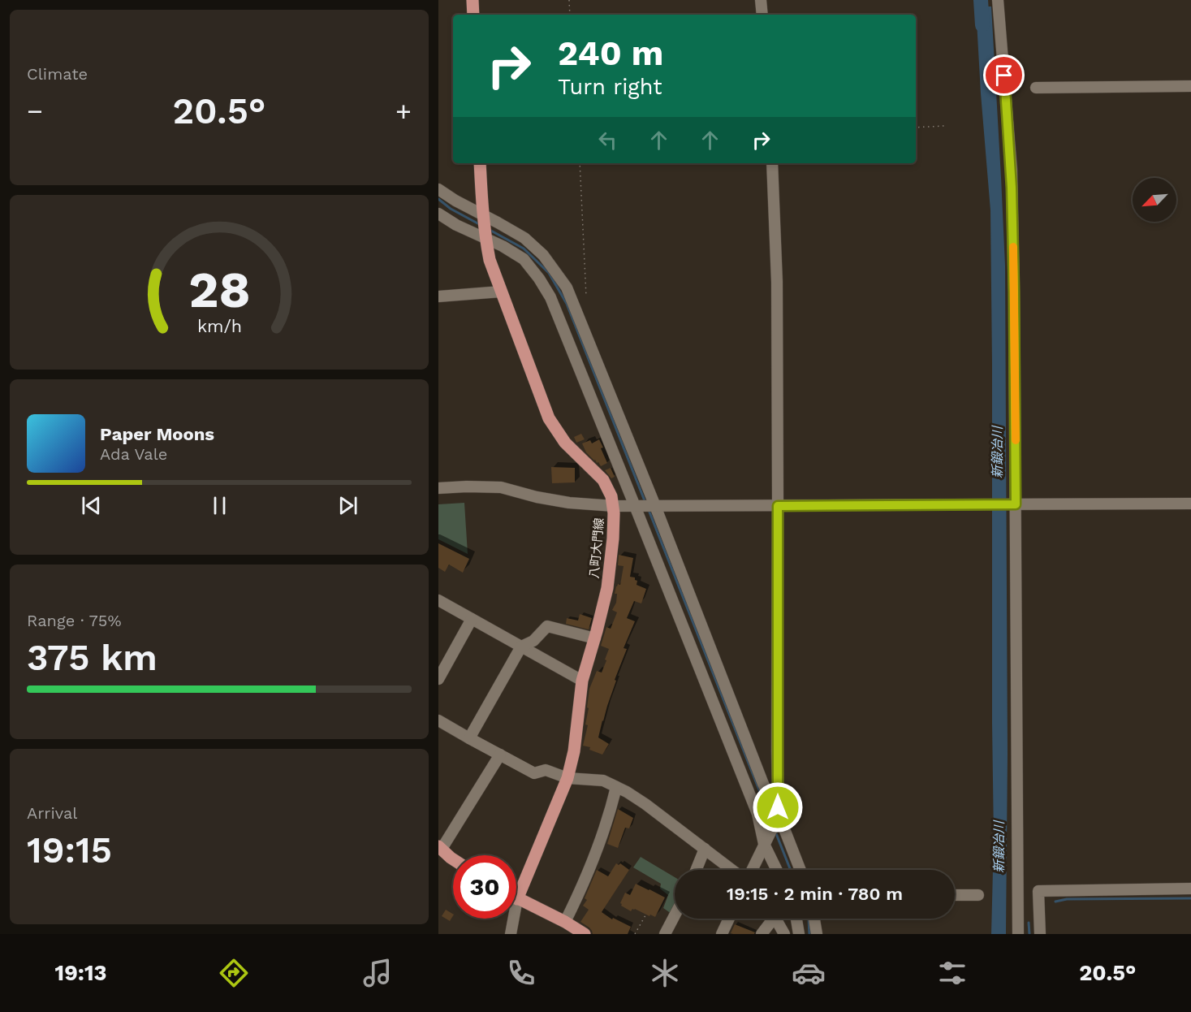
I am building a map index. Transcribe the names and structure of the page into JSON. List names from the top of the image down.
{
  "streets": {
    "main road": ["八町大門線"]
  },
  "water": ["新鍛冶川"],
  "north": "bottom left",
  "page": {
    "tile": [
      "Climate",
      ["Range · 75%", "375 km"],
      ["Arrival", "19:15"]
    ],
    "turn": ["240 m", "Turn right"],
    "heat": ["−", "20.5°", "+"],
    "song": ["Paper Moons", "Ada Vale"],
    "limit": "30",
    "trip": "19:15 · 2 min · 780 m",
    "tabs": ["19:13", "20.5°"],
    "gauge": ["28", "km/h"]
  }
}
